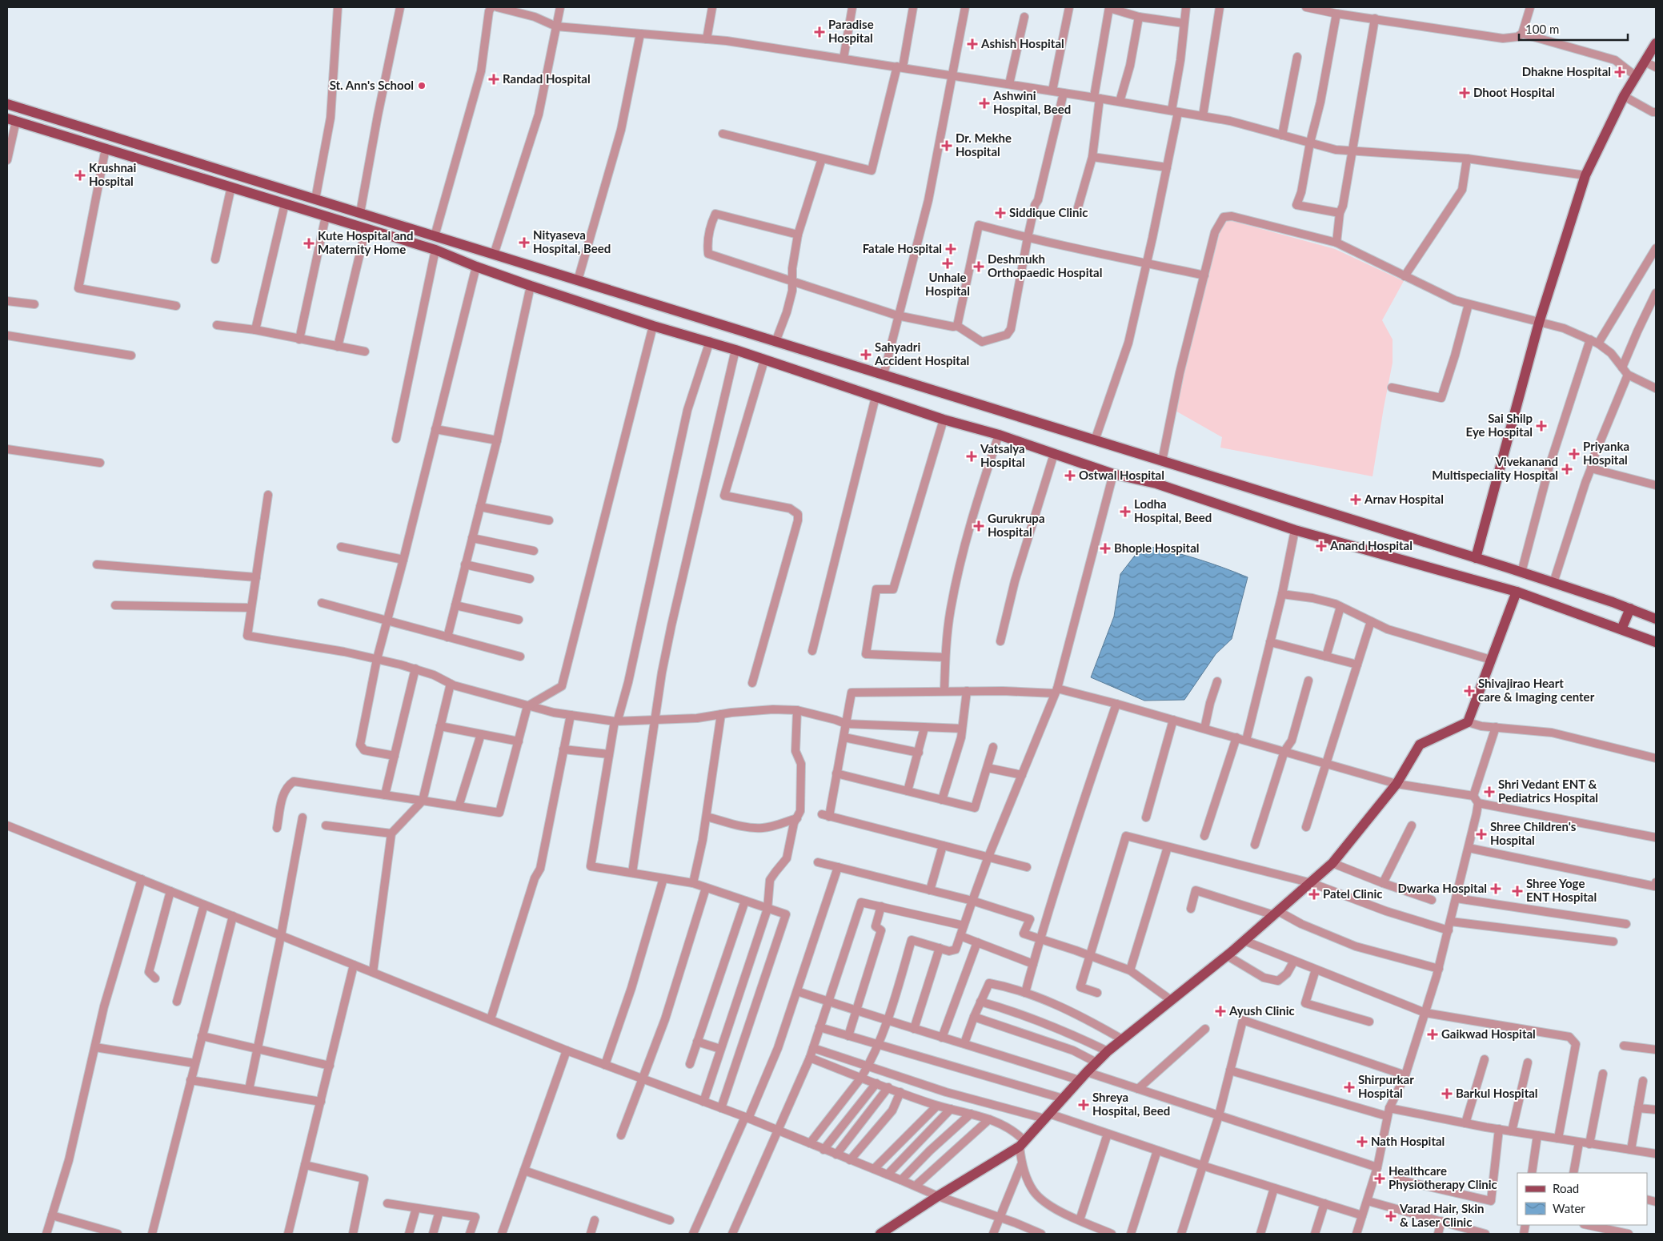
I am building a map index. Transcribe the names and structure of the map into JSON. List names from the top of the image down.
{
  "places": {
    "health": [
      "Paradise Hospital",
      "Ashish Hospital",
      "Dhakne Hospital",
      "Randad Hospital",
      "Dhoot Hospital",
      "Ashwini Hospital, Beed",
      "Dr. Mekhe Hospital",
      "Krushnai Hospital",
      "Siddique Clinic",
      "Nityaseva Hospital, Beed",
      "Kute Hospital and Maternity Home",
      "Fatale Hospital",
      "Unhale Hospital",
      "Deshmukh Orthopaedic Hospital",
      "Sahyadri Accident Hospital",
      "Sai Shilp Eye Hospital",
      "Priyanka Hospital",
      "Vatsalya Hospital",
      "Vivekanand Multispeciality Hospital",
      "Ostwal Hospital",
      "Arnav Hospital",
      "Lodha Hospital, Beed",
      "Gurukrupa Hospital",
      "Anand Hospital",
      "Bhople Hospital",
      "Shivajirao Heart care & Imaging center",
      "Shri Vedant ENT & Pediatrics Hospital",
      "Shree Children's Hospital",
      "Dwarka Hospital",
      "Shree Yoge ENT Hospital",
      "Patel Clinic",
      "Ayush Clinic",
      "Gaikwad Hospital",
      "Shirpurkar Hospital",
      "Barkul Hospital",
      "Shreya Hospital, Beed",
      "Nath Hospital",
      "Healthcare Physiotherapy Clinic",
      "Varad Hair, Skin & Laser Clinic"
    ],
    "other": ["St. Ann's School"]
  },
  "legend": ["Road", "Water"],
  "scale_bar": "100 m"
}
